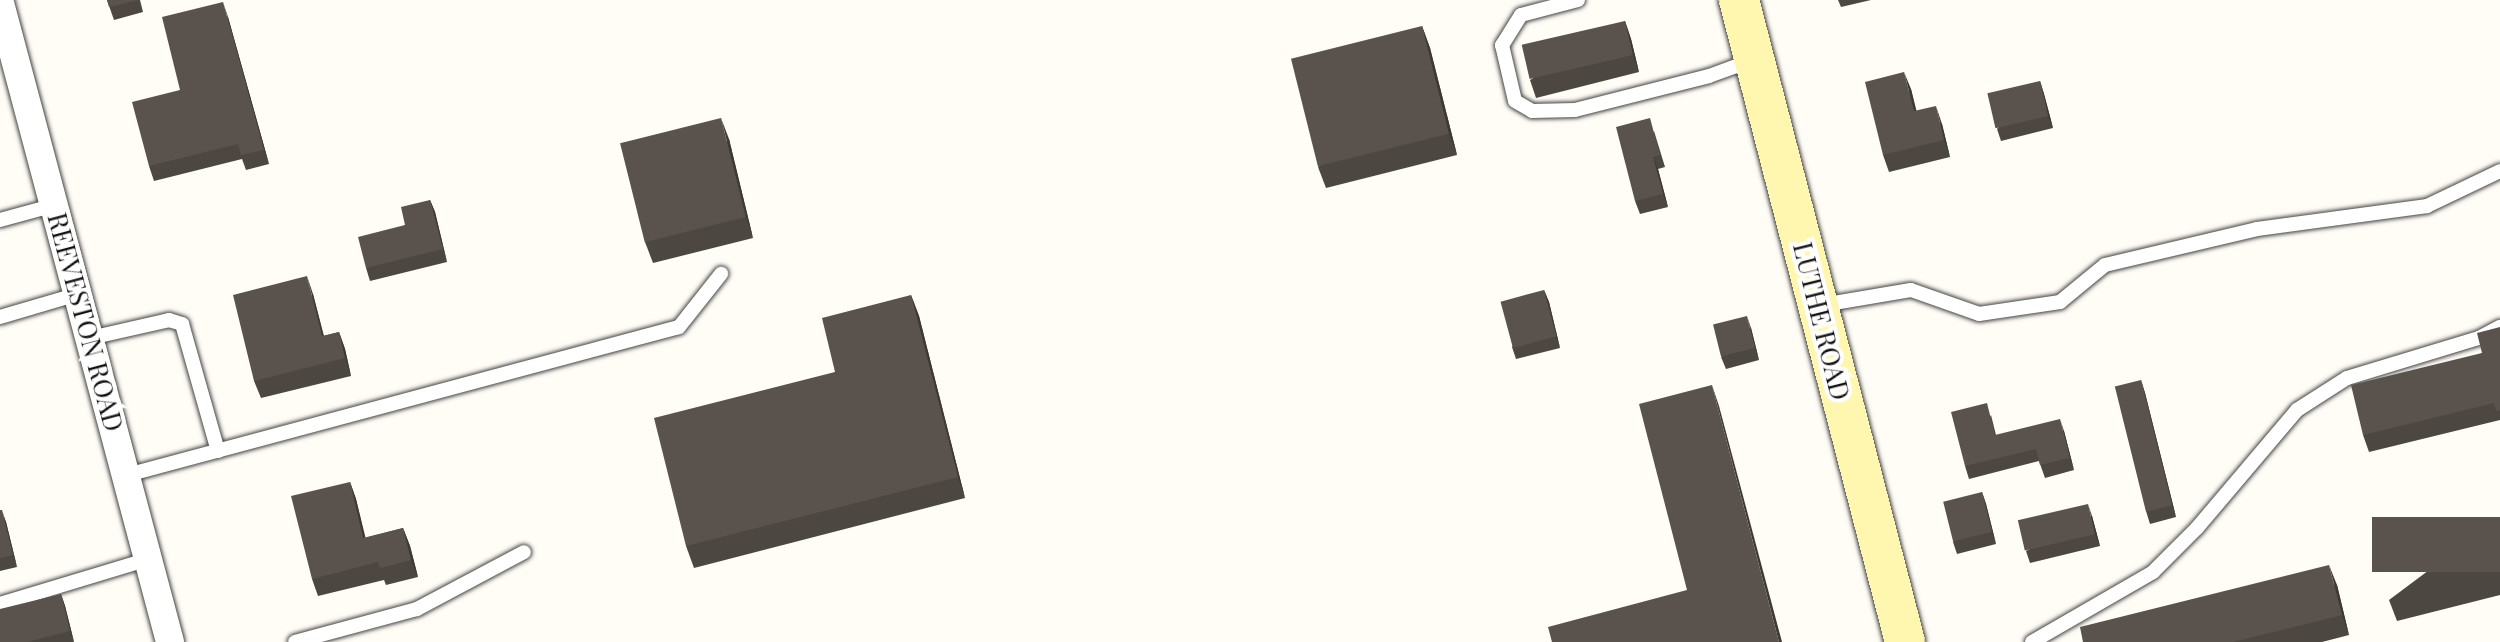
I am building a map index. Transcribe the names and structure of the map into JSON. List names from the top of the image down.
{
  "streets": {
    "street": ["LUTHE ROAD", "REEVESTON ROAD"]
  }
}
